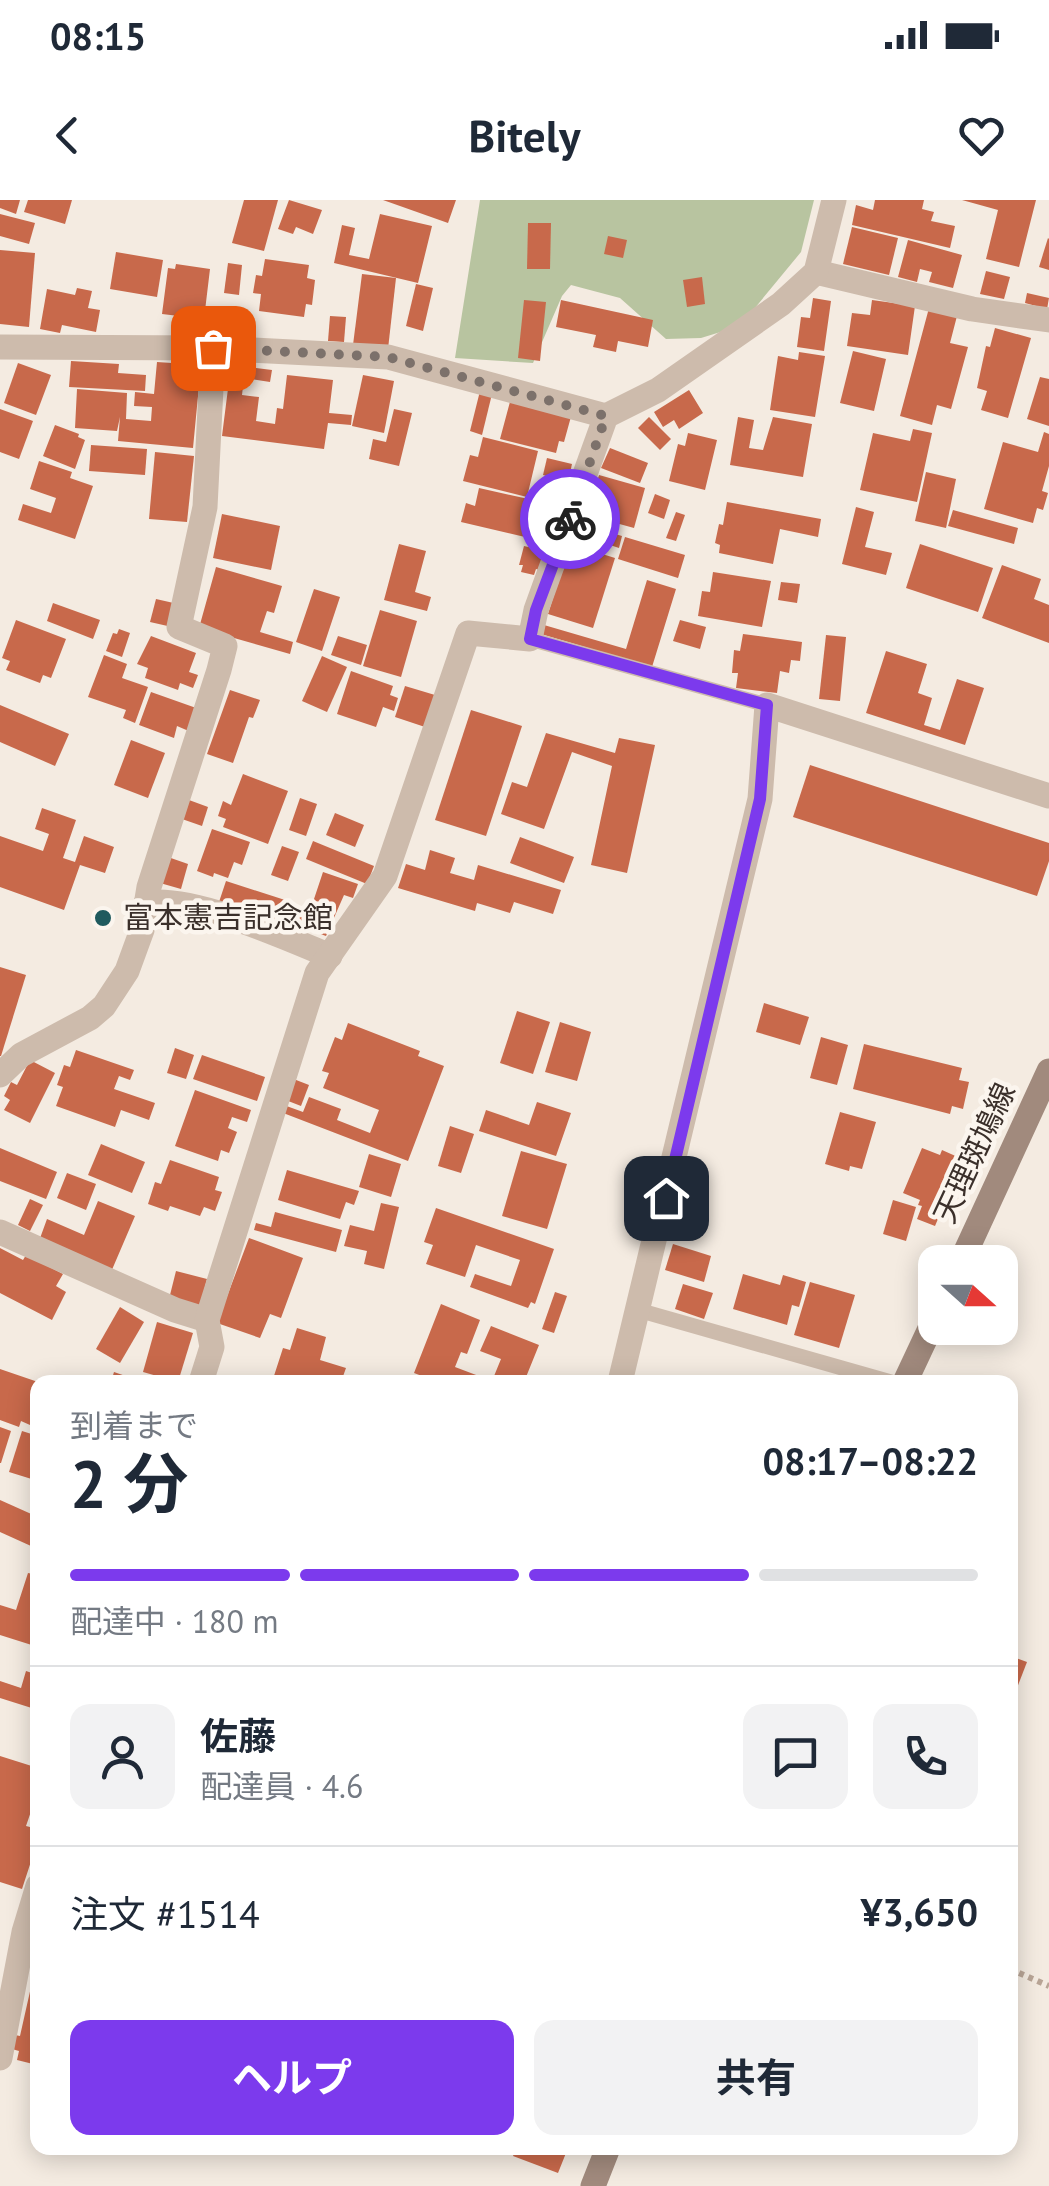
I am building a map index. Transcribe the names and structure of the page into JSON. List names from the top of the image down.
{
  "streets": {
    "main road": ["天理斑鳩線"]
  },
  "places": ["富本憲吉記念館"],
  "north": "right",
  "page": {
    "status": "08:15",
    "header": "Bitely",
    "heading": ["2 分", "到着まで", "08:17–08:22"],
    "panel": [
      "佐藤",
      "配達員 · 4.6",
      "注文 #1514",
      "¥3,650"
    ],
    "bar": "配達中 · 180 m",
    "buttons": ["ヘルプ", "共有"]
  }
}
